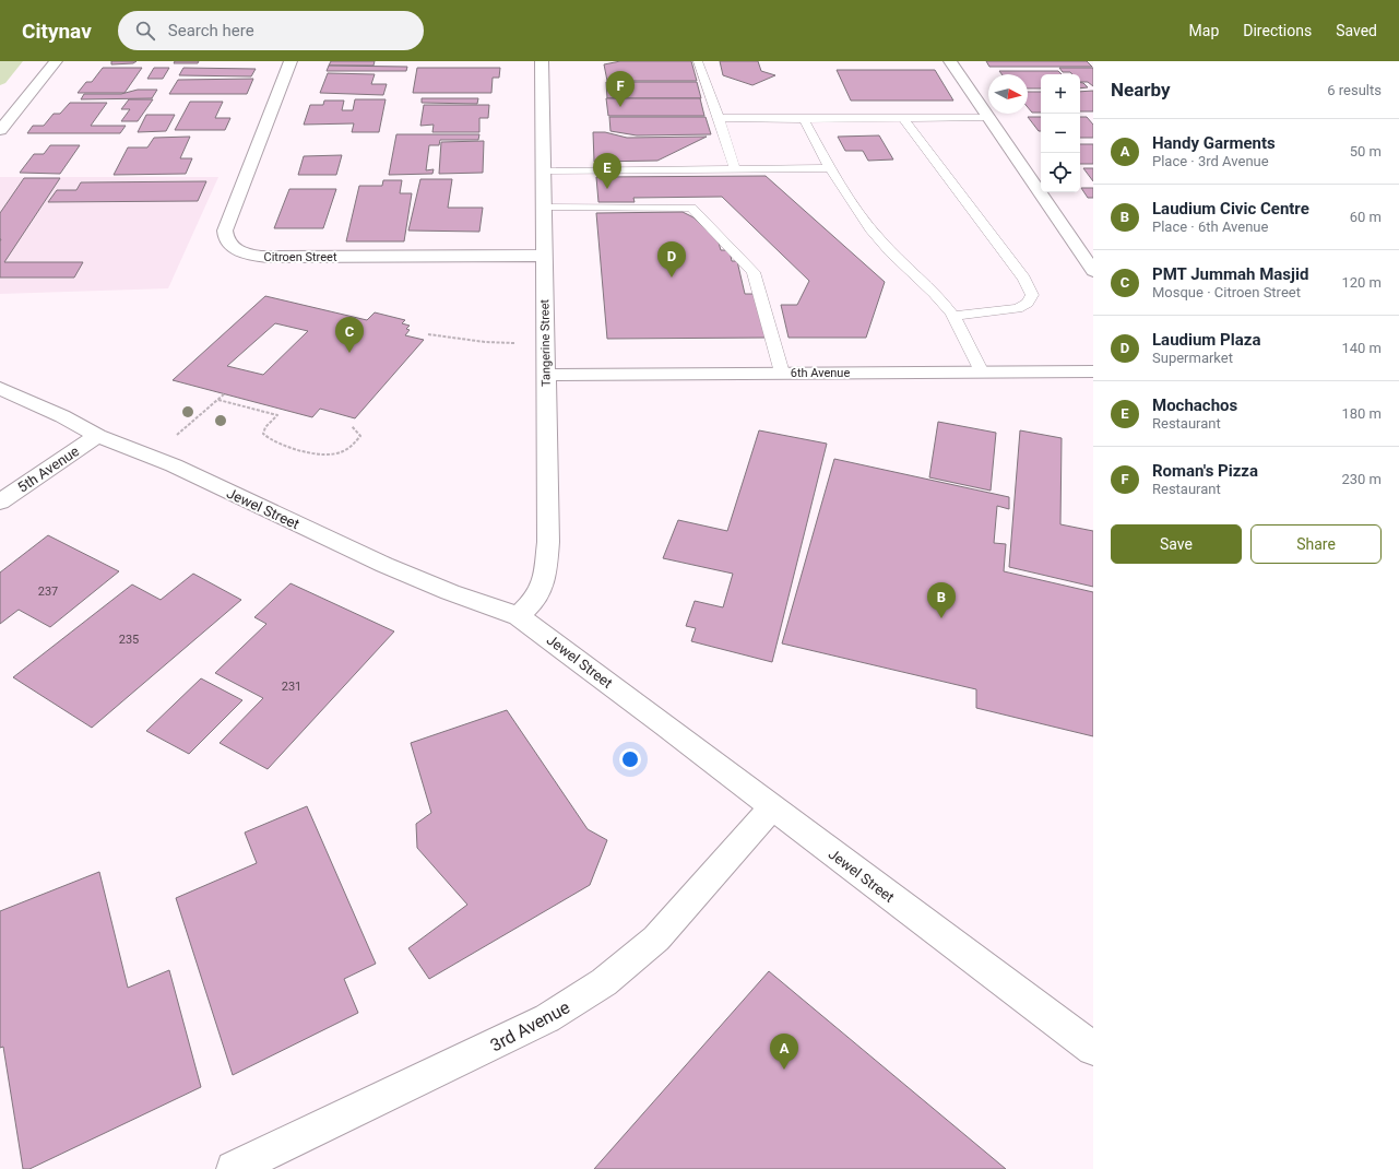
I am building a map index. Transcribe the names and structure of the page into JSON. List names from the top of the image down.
{
  "streets": {
    "street": [
      "Citroen Street",
      "Tangerine Street",
      "6th Avenue",
      "5th Avenue",
      "Jewel Street",
      "3rd Avenue"
    ]
  },
  "crossings": [
    ["Citroen Street", "Tangerine Street"],
    ["Tangerine Street", "6th Avenue"],
    ["Tangerine Street", "Jewel Street"],
    ["5th Avenue", "Jewel Street"],
    ["Jewel Street", "3rd Avenue"]
  ],
  "house_numbers": ["237", "235", "231"],
  "north": "right",
  "page": {
    "header": "Citynav",
    "search": "Search here",
    "nav": ["Map", "Directions", "Saved"],
    "heading": ["Nearby", "6 results"],
    "pins": [
      "F",
      "E",
      "D",
      "C",
      "B",
      "A"
    ],
    "map_buttons": ["+", "−"],
    "list": [
      {
        "mark": "A",
        "name": "Handy Garments",
        "note": "Place · 3rd Avenue",
        "value": "50 m"
      },
      {
        "mark": "B",
        "name": "Laudium Civic Centre",
        "note": "Place · 6th Avenue",
        "value": "60 m"
      },
      {
        "mark": "C",
        "name": "PMT Jummah Masjid",
        "note": "Mosque · Citroen Street",
        "value": "120 m"
      },
      {
        "mark": "D",
        "name": "Laudium Plaza",
        "note": "Supermarket",
        "value": "140 m"
      },
      {
        "mark": "E",
        "name": "Mochachos",
        "note": "Restaurant",
        "value": "180 m"
      },
      {
        "mark": "F",
        "name": "Roman's Pizza",
        "note": "Restaurant",
        "value": "230 m"
      }
    ],
    "buttons": ["Save", "Share"]
  }
}
